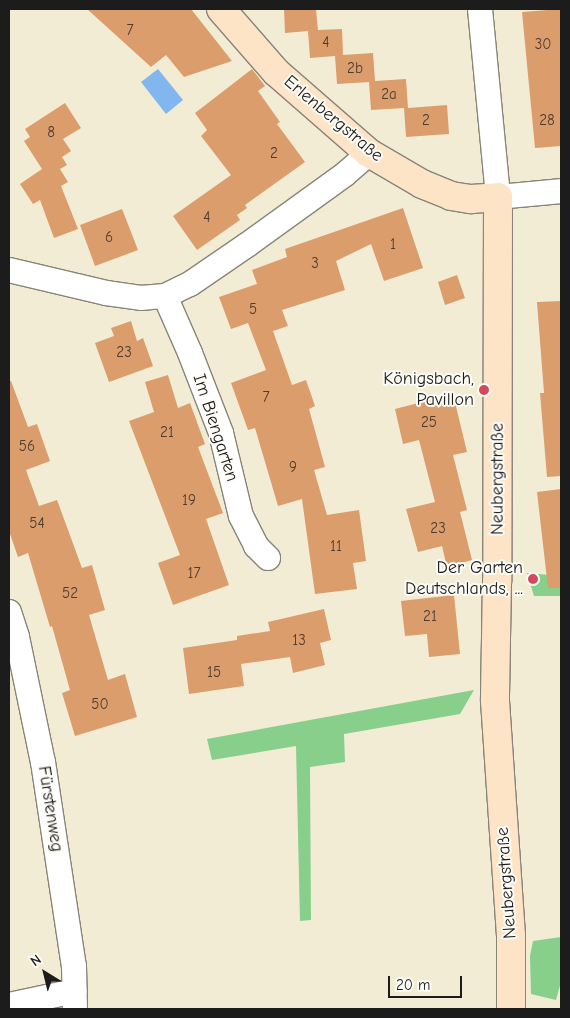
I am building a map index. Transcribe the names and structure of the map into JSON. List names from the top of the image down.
{
  "streets": {
    "street": [
      "Erlenbergstraße",
      "Im Biengarten",
      "Neubergstraße",
      "Fürstenweg"
    ]
  },
  "crossings": [
    ["Erlenbergstraße", "Neubergstraße"]
  ],
  "places": ["Königsbach, Pavillon", "Der Garten Deutschlands, ..."],
  "house_numbers": [
    "7",
    "4",
    "30",
    "2b",
    "2a",
    "2",
    "28",
    "8",
    "2",
    "4",
    "6",
    "1",
    "3",
    "5",
    "23",
    "7",
    "25",
    "21",
    "56",
    "9",
    "19",
    "54",
    "23",
    "11",
    "17",
    "52",
    "21",
    "13",
    "15",
    "50"
  ],
  "scale_bar": "20 m",
  "north": "top left"
}
